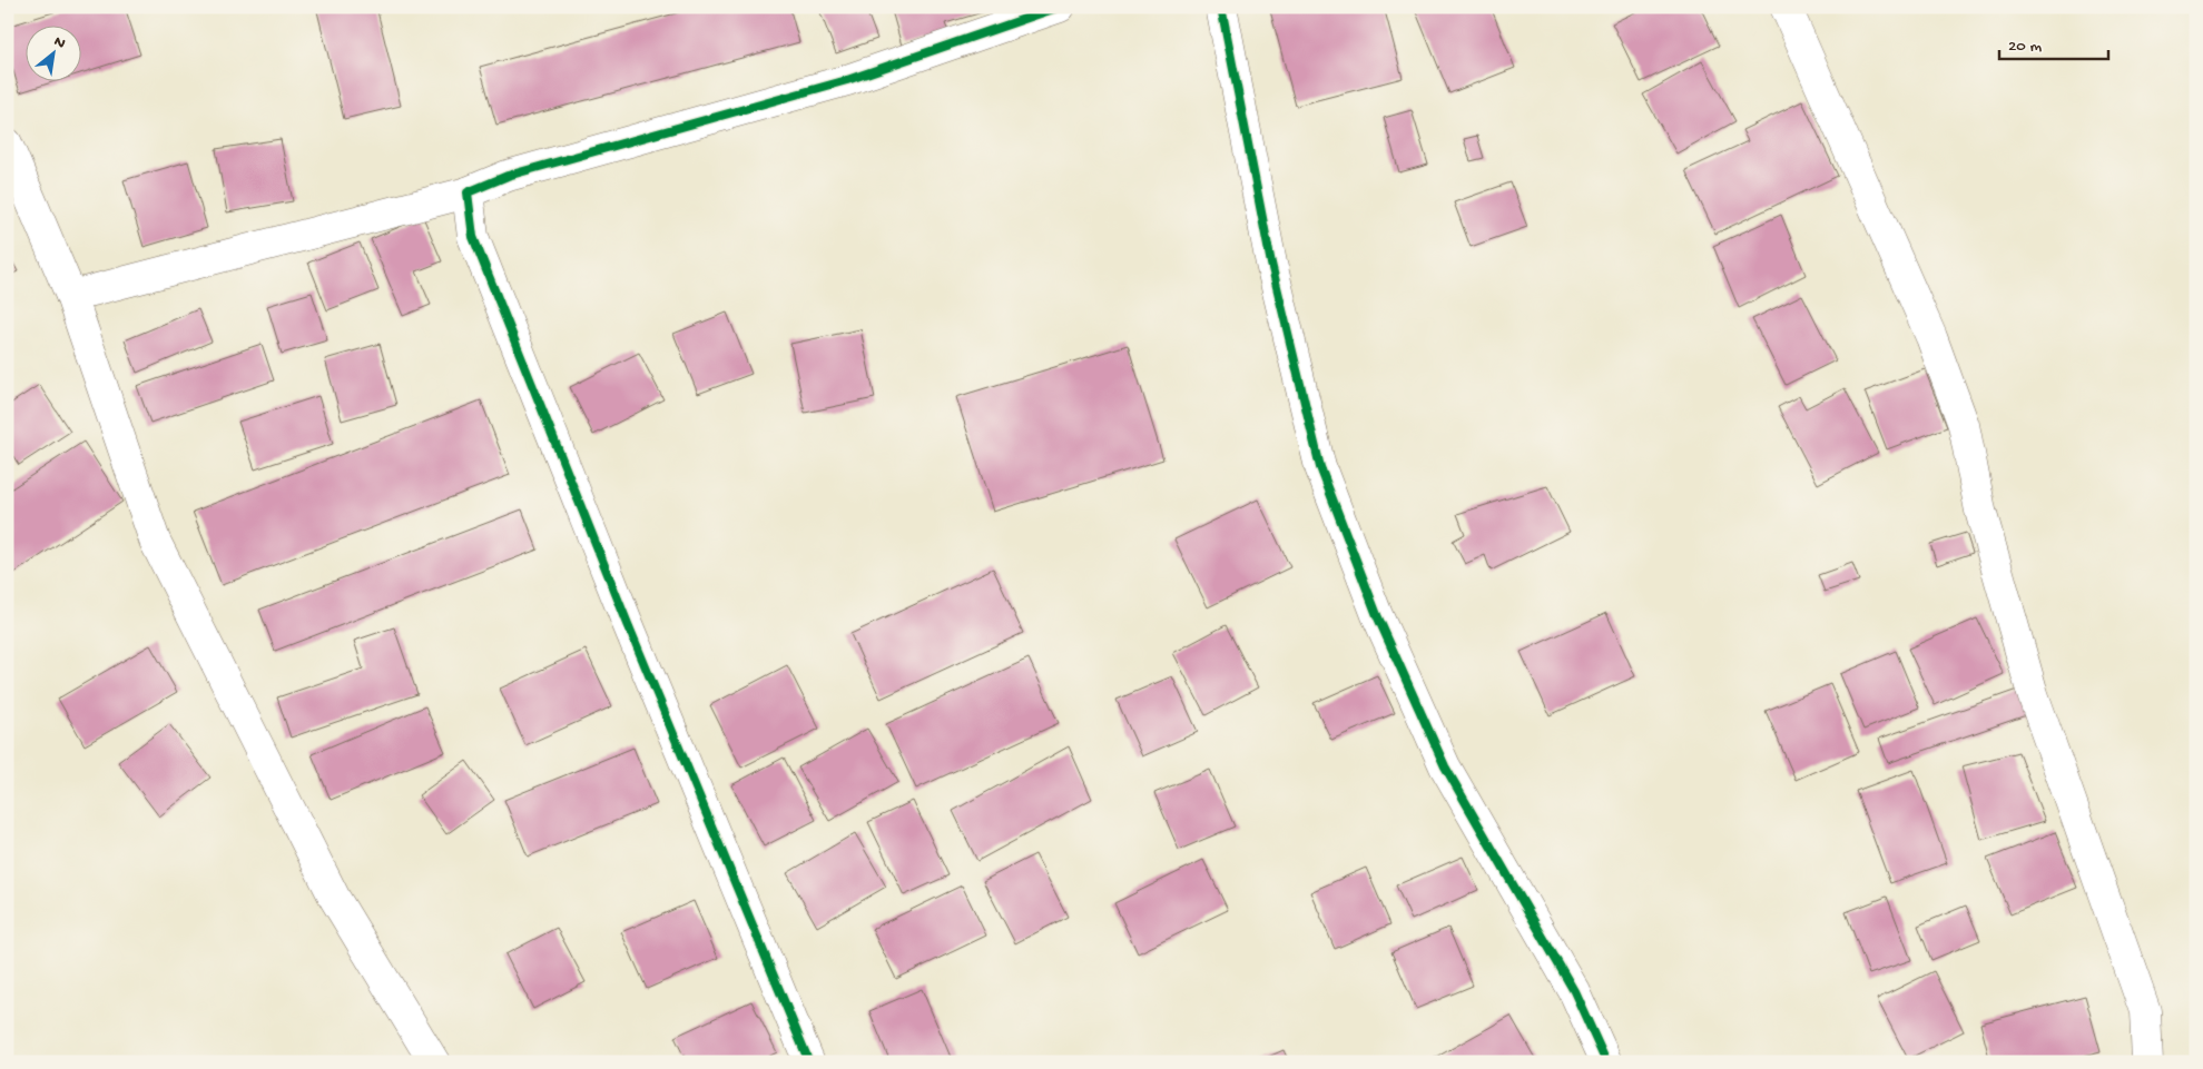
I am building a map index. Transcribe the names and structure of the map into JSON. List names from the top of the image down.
{
  "scale_bar": "20 m",
  "north": "top right"
}
